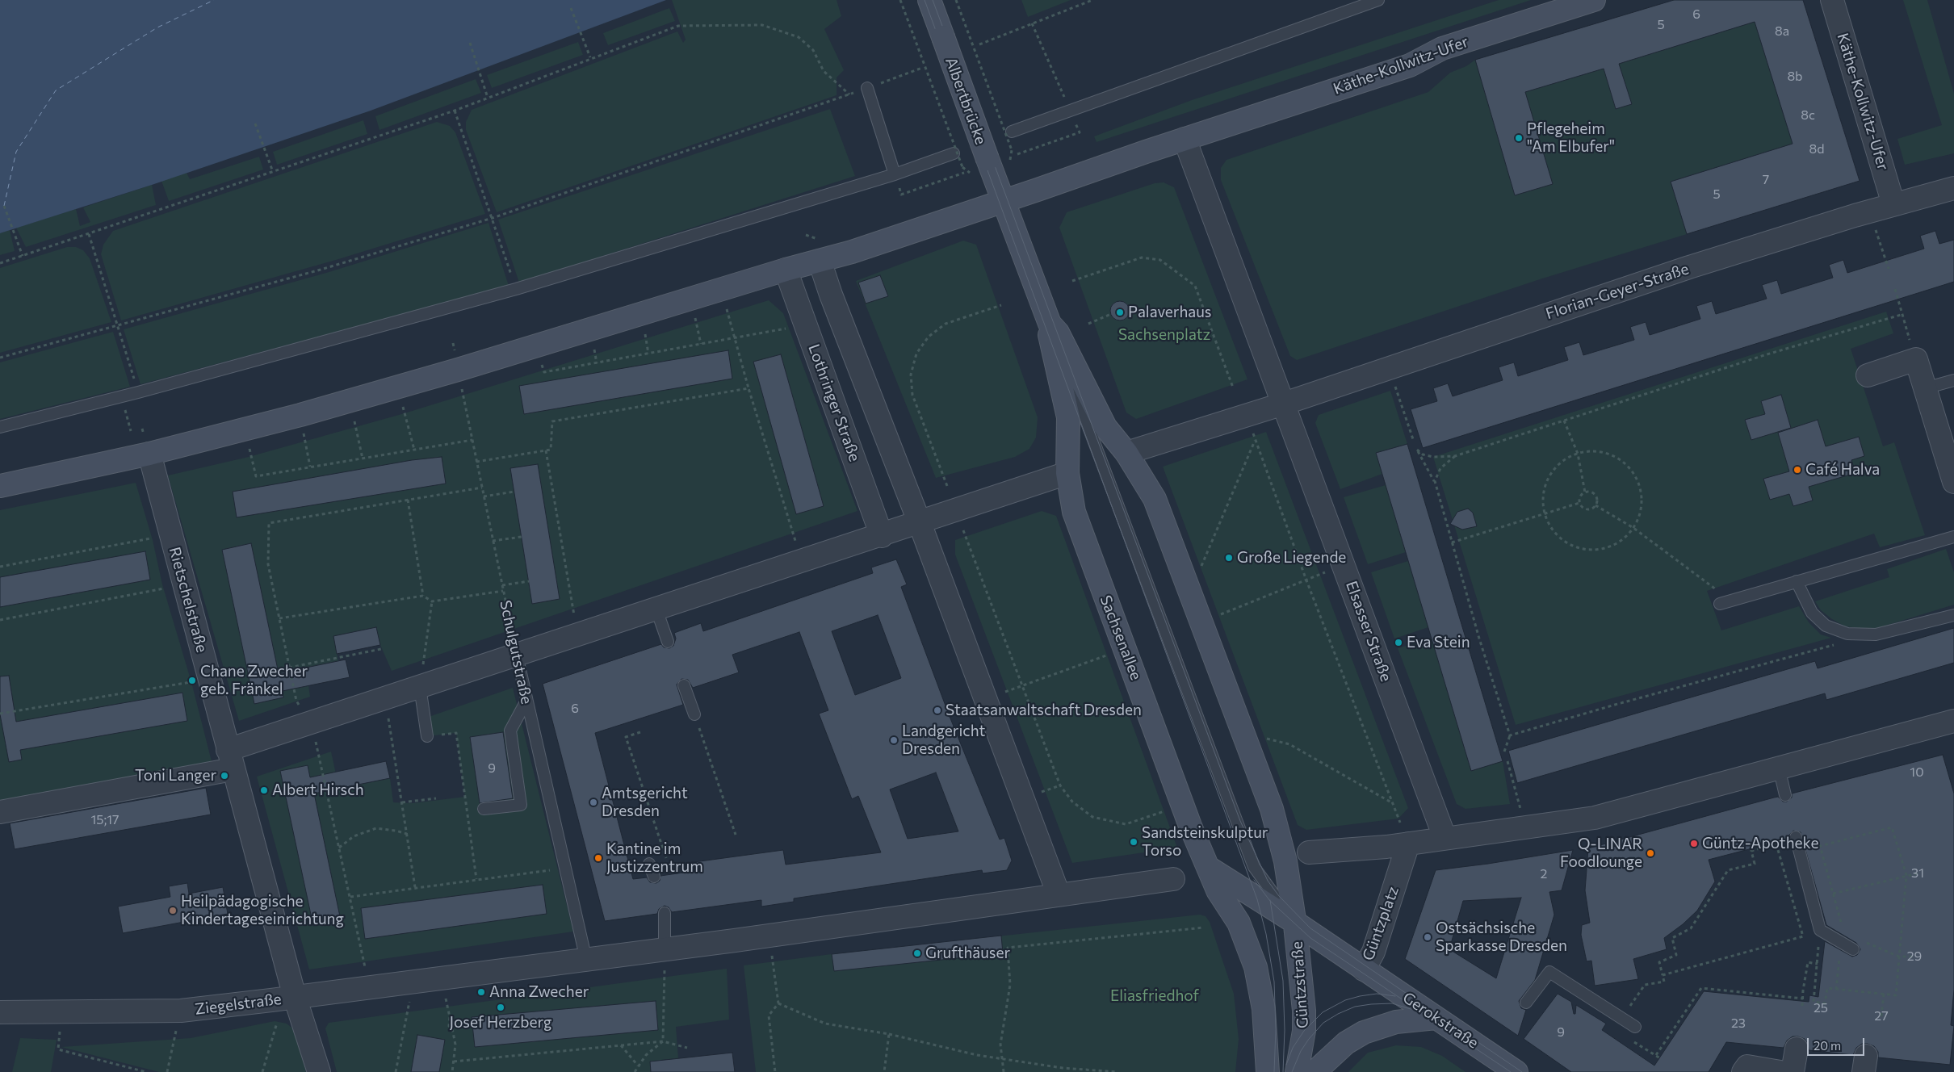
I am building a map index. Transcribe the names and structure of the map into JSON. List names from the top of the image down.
{
  "streets": {
    "main road": [
      "Käthe-Kollwitz-Ufer",
      "Albertbrücke",
      "Sachsenallee",
      "Güntzplatz",
      "Güntzstraße",
      "Gerokstraße"
    ],
    "street": [
      "Florian-Geyer-Straße",
      "Lothringer Straße",
      "Rietschelstraße",
      "Elsasser Straße",
      "Ziegelstraße"
    ],
    "lane": ["Schulgutstraße"]
  },
  "crossings": [
    ["Käthe-Kollwitz-Ufer", "Florian-Geyer-Straße"],
    ["Florian-Geyer-Straße", "Elsasser Straße"],
    ["Rietschelstraße", "Ziegelstraße"],
    ["Sachsenallee", "Güntzplatz"],
    ["Schulgutstraße", "Ziegelstraße"],
    ["Güntzplatz", "Güntzstraße"],
    ["Güntzplatz", "Gerokstraße"]
  ],
  "parks": ["Sachsenplatz", "Eliasfriedhof"],
  "places": [
    "Pflegeheim \"Am Elbufer\"",
    "Palaverhaus",
    "Café Halva",
    "Große Liegende",
    "Eva Stein",
    "Chane Zwecher geb. Fränkel",
    "Staatsanwaltschaft Dresden",
    "Landgericht Dresden",
    "Toni Langer",
    "Albert Hirsch",
    "Amtsgericht Dresden",
    "Sandsteinskulptur Torso",
    "Güntz-Apotheke",
    "Q-LINAR Foodlounge",
    "Kantine im Justizzentrum",
    "Heilpädagogische Kindertageseinrichtung",
    "Ostsächsische Sparkasse Dresden",
    "Grufthäuser",
    "Anna Zwecher",
    "Josef Herzberg"
  ],
  "house_numbers": [
    "6",
    "5",
    "8a",
    "8b",
    "8c",
    "8d",
    "7",
    "5",
    "6",
    "9",
    "10",
    "15;17",
    "31",
    "2",
    "29",
    "25",
    "27",
    "23",
    "9"
  ],
  "scale_bar": "20 m"
}
